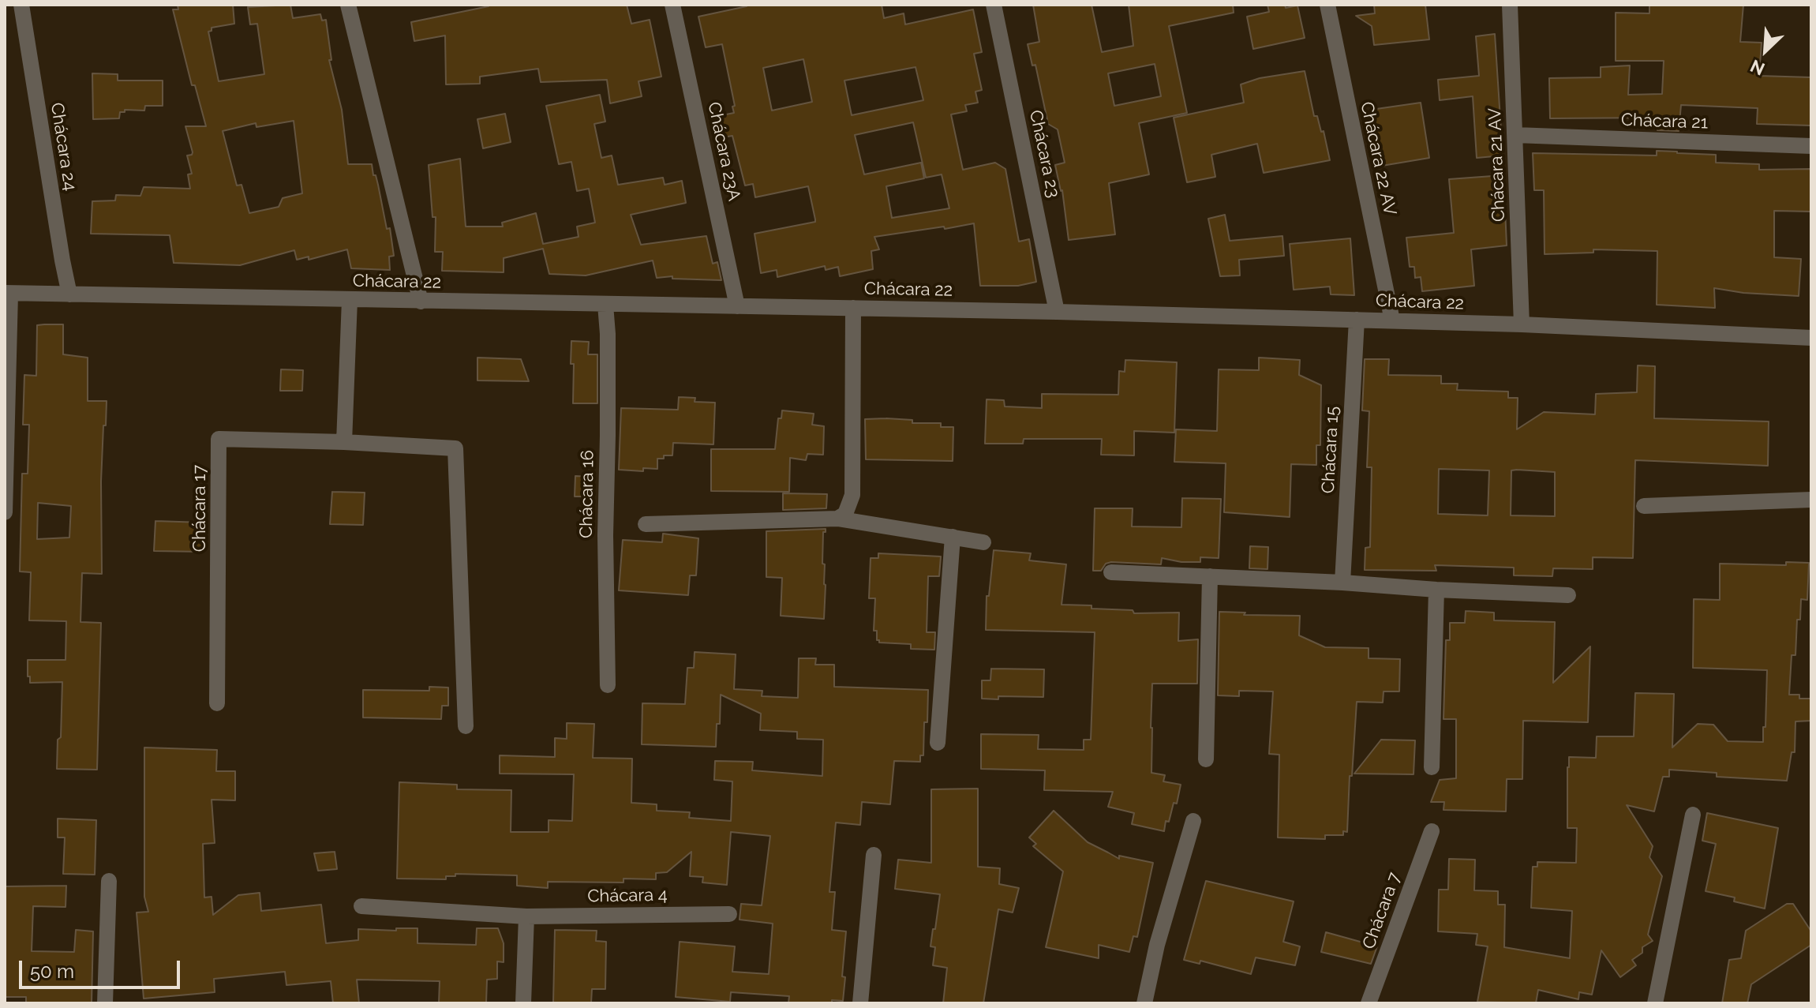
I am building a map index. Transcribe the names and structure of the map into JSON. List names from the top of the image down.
{
  "streets": {
    "street": [
      "Chácara 21",
      "Chácara 24",
      "Chácara 23A",
      "Chácara 23",
      "Chácara 22 AV",
      "Chácara 21 AV",
      "Chácara 22",
      "Chácara 15",
      "Chácara 16",
      "Chácara 17",
      "Chácara 4",
      "Chácara 7"
    ]
  },
  "crossings": [
    ["Chácara 21", "Chácara 21 AV"],
    ["Chácara 24", "Chácara 22"],
    ["Chácara 23A", "Chácara 22"],
    ["Chácara 23", "Chácara 22"],
    ["Chácara 22 AV", "Chácara 22"],
    ["Chácara 21 AV", "Chácara 22"],
    ["Chácara 22", "Chácara 15"],
    ["Chácara 22", "Chácara 16"]
  ],
  "scale_bar": "50 m",
  "north": "bottom left"
}
